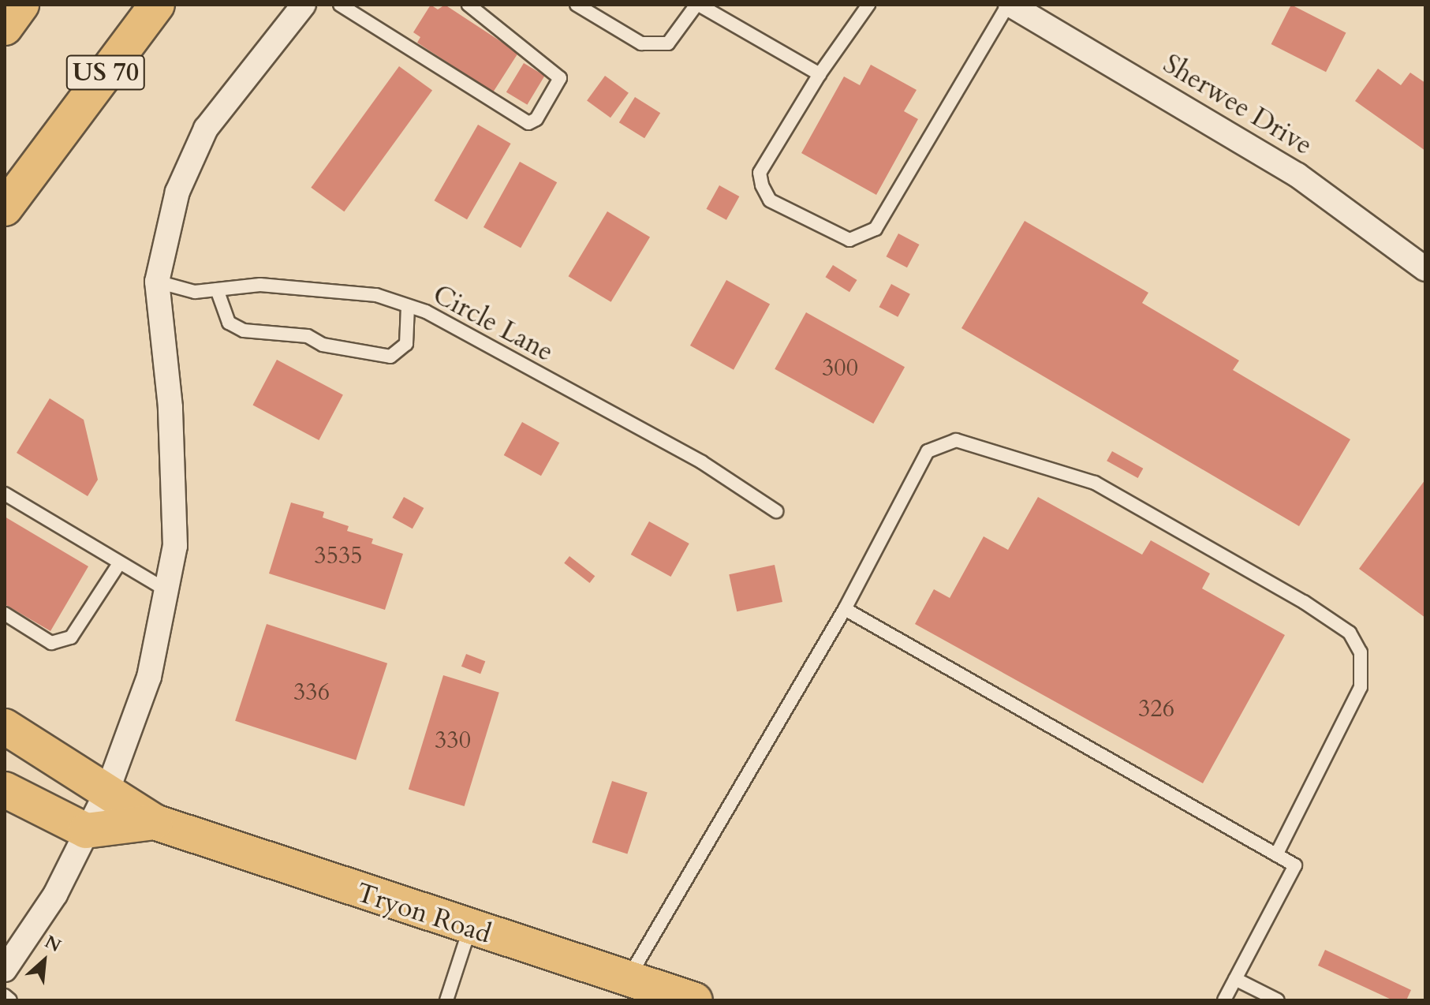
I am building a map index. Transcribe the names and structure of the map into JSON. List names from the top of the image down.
{
  "streets": {
    "main road": ["US 70", "Tryon Road"],
    "street": ["Sherwee Drive"],
    "lane": ["Circle Lane"]
  },
  "house_numbers": [
    "300",
    "3535",
    "336",
    "326",
    "330"
  ],
  "north": "top right"
}
